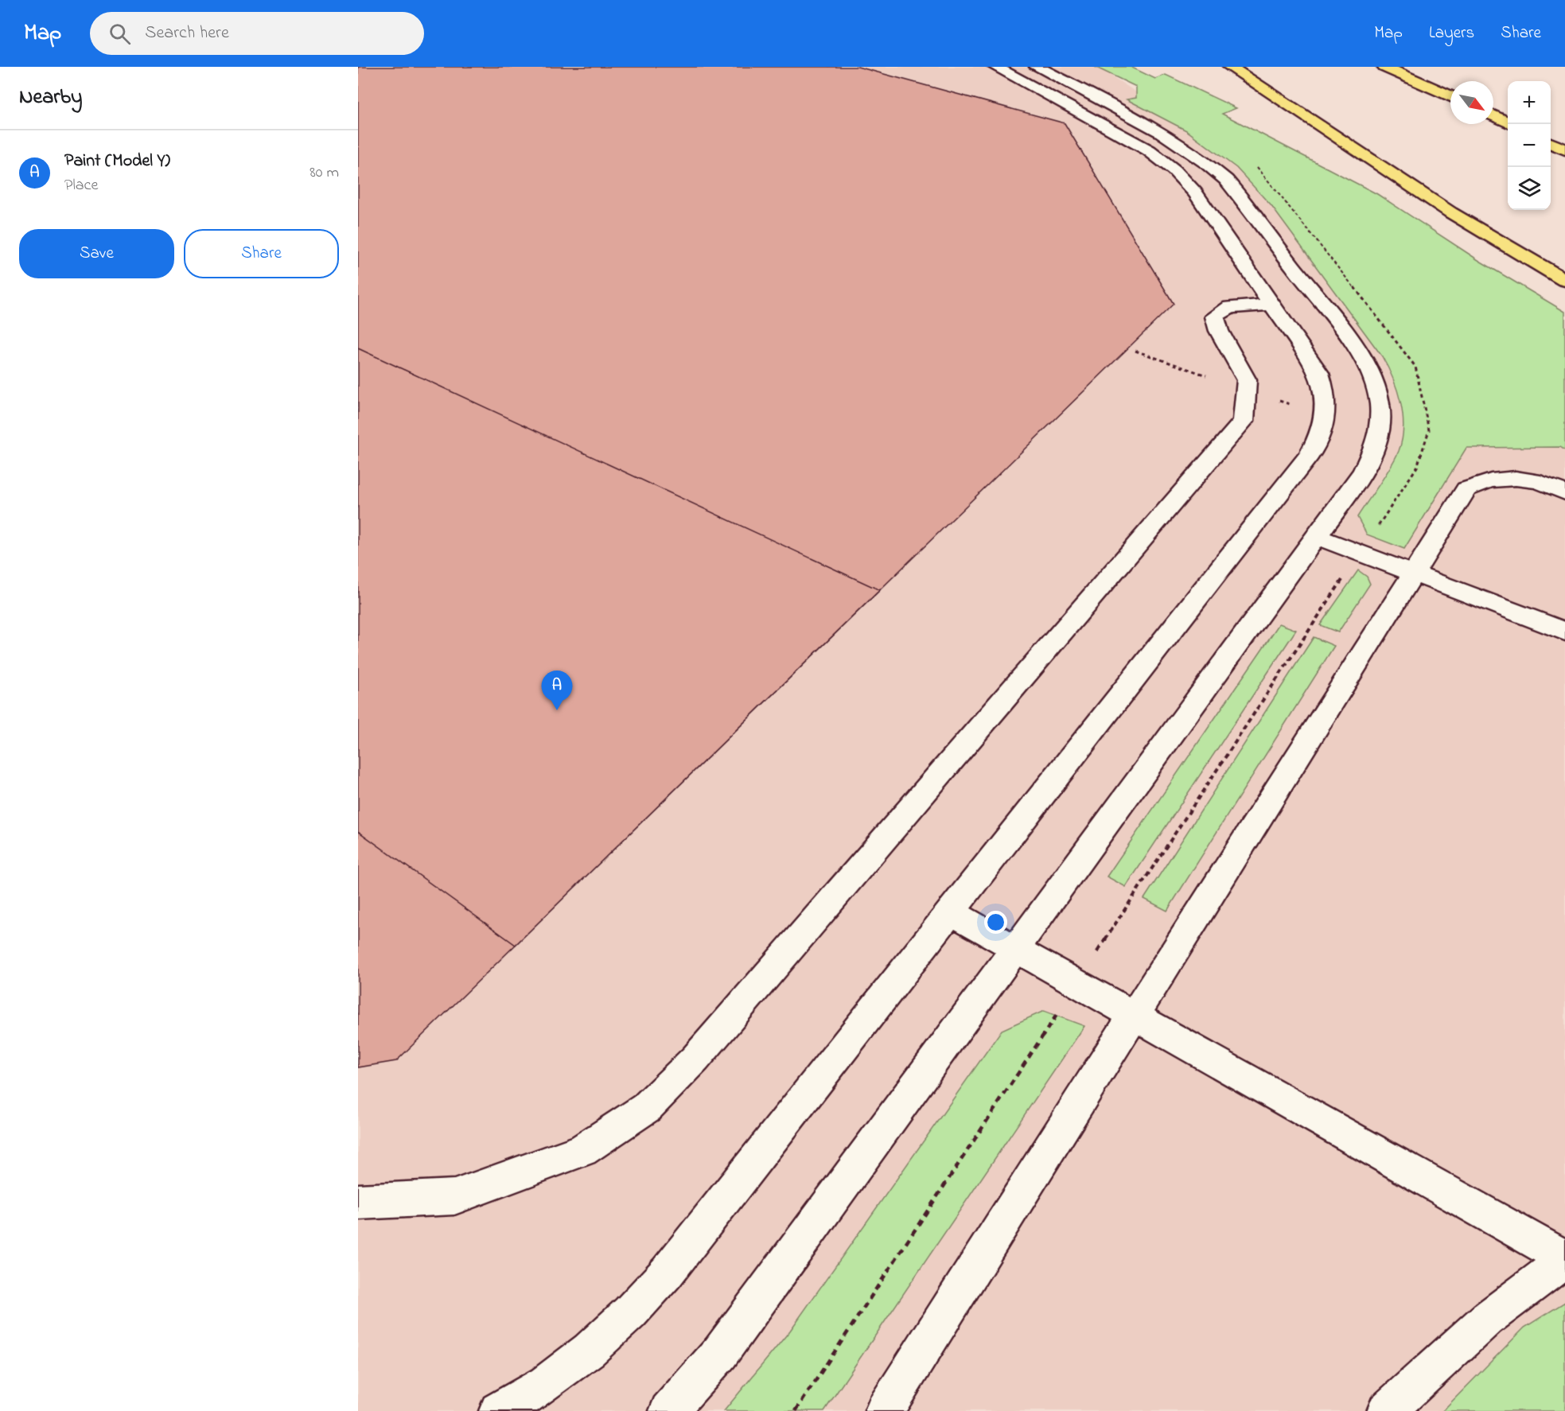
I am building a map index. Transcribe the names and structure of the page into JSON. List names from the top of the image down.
{
  "north": "bottom right",
  "page": {
    "header": "Map",
    "search": "Search here",
    "nav": ["Map", "Layers", "Share"],
    "heading": "Nearby",
    "map_buttons": ["+", "−"],
    "list": [
      {
        "mark": "A",
        "name": "Paint (Model Y)",
        "note": "Place",
        "value": "80 m"
      }
    ],
    "buttons": ["Save", "Share"],
    "pins": "A"
  }
}
